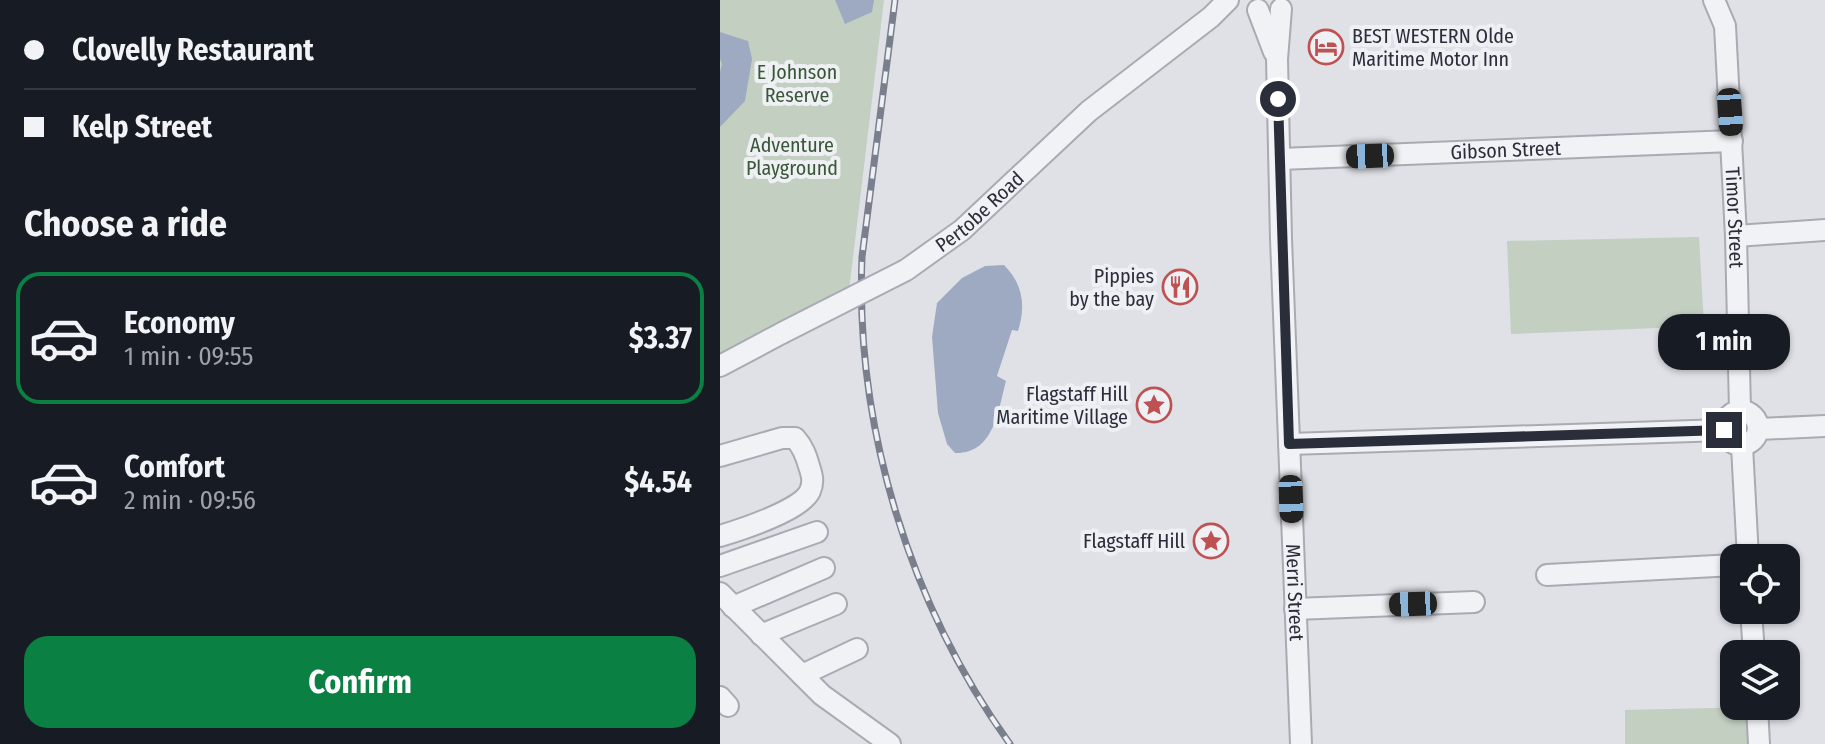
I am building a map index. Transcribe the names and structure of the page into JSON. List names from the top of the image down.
{
  "streets": {
    "street": [
      "Gibson Street",
      "Pertobe Road",
      "Timor Street",
      "Merri Street"
    ]
  },
  "crossings": [
    ["Gibson Street", "Timor Street"],
    ["Gibson Street", "Merri Street"],
    ["Pertobe Road", "Merri Street"]
  ],
  "parks": ["E Johnson Reserve", "Adventure Playground"],
  "places": {
    "hotel": ["BEST WESTERN Olde Maritime Motor Inn"],
    "restaurant": ["Pippies by the bay"],
    "place": ["Flagstaff Hill Maritime Village", "Flagstaff Hill"]
  },
  "page": {
    "banner": ["Clovelly Restaurant", "Kelp Street"],
    "heading": "Choose a ride",
    "list": [
      {
        "name": "Economy",
        "note": "1 min · 09:55",
        "value": "$3.37"
      },
      {
        "name": "Comfort",
        "note": "2 min · 09:56",
        "value": "$4.54"
      }
    ],
    "bubble": "1 min",
    "buttons": "Confirm"
  }
}
